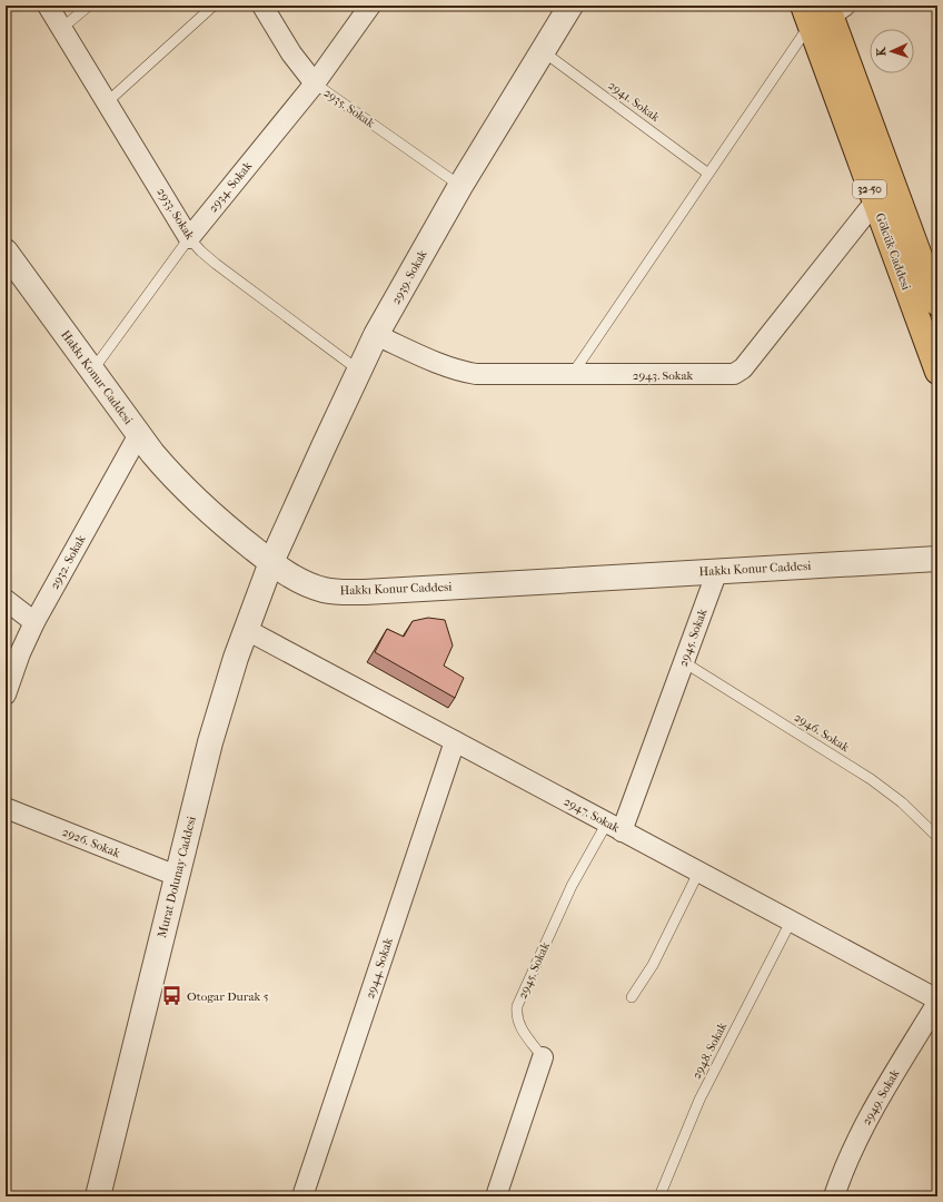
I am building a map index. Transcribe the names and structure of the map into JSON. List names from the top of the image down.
{
  "streets": {
    "main road": ["32-50", "Gölcük Caddesi"],
    "street": [
      "2935. Sokak",
      "2934. Sokak",
      "2933. Sokak",
      "2939. Sokak",
      "2943. Sokak",
      "Hakkı Konur Caddesi",
      "2932. Sokak",
      "2945. Sokak",
      "2947. Sokak",
      "2926. Sokak",
      "Murat Dolunay Caddesi",
      "2944. Sokak",
      "2949. Sokak"
    ],
    "lane": ["2941. Sokak", "2946. Sokak", "2948. Sokak"]
  },
  "crossings": [
    ["2941. Sokak", "2939. Sokak"],
    ["2935. Sokak", "2934. Sokak"],
    ["2935. Sokak", "2939. Sokak"],
    ["2934. Sokak", "2933. Sokak"],
    ["2934. Sokak", "Hakkı Konur Caddesi"],
    ["2933. Sokak", "2939. Sokak"],
    ["Gölcük Caddesi", "2943. Sokak"],
    ["2939. Sokak", "2943. Sokak"],
    ["2939. Sokak", "Hakkı Konur Caddesi"],
    ["2939. Sokak", "Murat Dolunay Caddesi"],
    ["Hakkı Konur Caddesi", "2932. Sokak"],
    ["Hakkı Konur Caddesi", "2945. Sokak"],
    ["Hakkı Konur Caddesi", "Murat Dolunay Caddesi"],
    ["2945. Sokak", "2946. Sokak"],
    ["2945. Sokak", "2947. Sokak"],
    ["2947. Sokak", "Murat Dolunay Caddesi"],
    ["2947. Sokak", "2944. Sokak"],
    ["2947. Sokak", "2948. Sokak"],
    ["2947. Sokak", "2949. Sokak"],
    ["2926. Sokak", "Murat Dolunay Caddesi"]
  ],
  "places": {
    "bus stop": ["Otogar Durak 5"]
  },
  "north": "left"
}
